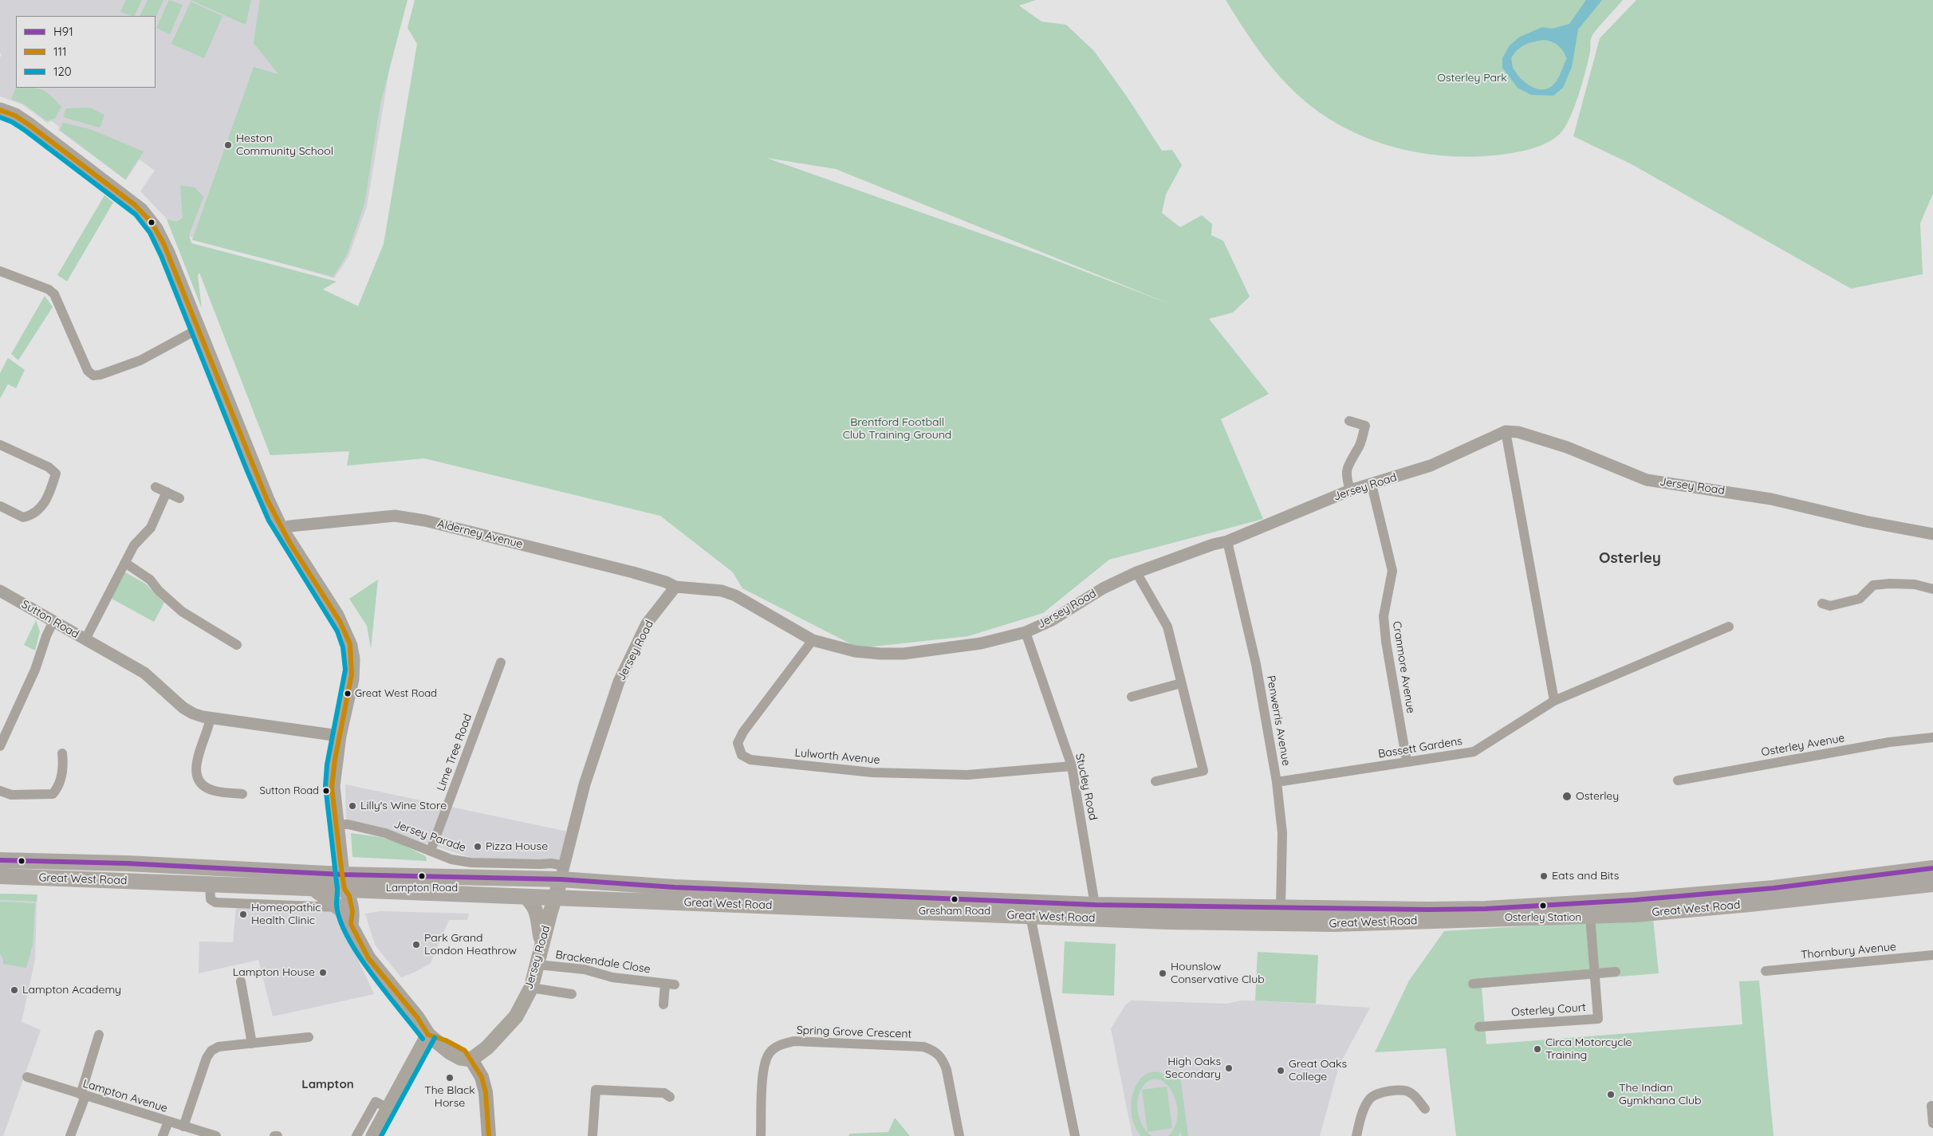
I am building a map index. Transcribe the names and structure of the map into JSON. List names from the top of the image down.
{
  "streets": {
    "highway": ["Great West Road"],
    "main road": ["Jersey Road"],
    "street": [
      "Alderney Avenue",
      "Sutton Road",
      "Cranmore Avenue",
      "Penwerris Avenue",
      "Osterley Avenue",
      "Bassett Gardens",
      "Lime Tree Road",
      "Lulworth Avenue",
      "Stucley Road",
      "Jersey Parade",
      "Thornbury Avenue",
      "Brackendale Close",
      "Osterley Court",
      "Spring Grove Crescent",
      "Lampton Avenue"
    ]
  },
  "crossings": [
    ["Jersey Road", "Alderney Avenue"],
    ["Jersey Road", "Cranmore Avenue"],
    ["Jersey Road", "Penwerris Avenue"],
    ["Jersey Road", "Lulworth Avenue"],
    ["Jersey Road", "Stucley Road"],
    ["Jersey Road", "Great West Road"],
    ["Jersey Road", "Brackendale Close"],
    ["Cranmore Avenue", "Bassett Gardens"],
    ["Penwerris Avenue", "Bassett Gardens"],
    ["Penwerris Avenue", "Great West Road"],
    ["Lime Tree Road", "Jersey Parade"],
    ["Lulworth Avenue", "Stucley Road"],
    ["Stucley Road", "Great West Road"],
    ["Jersey Parade", "Great West Road"],
    ["Great West Road", "Osterley Court"]
  ],
  "districts": ["Osterley", "Lampton"],
  "parks": ["Osterley Park", "Brentford Football Club Training Ground"],
  "places": [
    "Heston Community School",
    "Great West Road",
    "Sutton Road",
    "Osterley",
    "Lilly's Wine Store",
    "Pizza House",
    "Lampton Road",
    "Eats and Bits",
    "Gresham Road",
    "Osterley Station",
    "Homeopathic Health Clinic",
    "Park Grand London Heathrow",
    "Lampton House",
    "Hounslow Conservative Club",
    "Lampton Academy",
    "Circa Motorcycle Training",
    "High Oaks Secondary",
    "Great Oaks College",
    "The Black Horse",
    "The Indian Gymkhana Club"
  ],
  "lines": ["transit line 111", "transit line 120", "transit line H91"],
  "legend": ["H91", "111", "120"]
}
